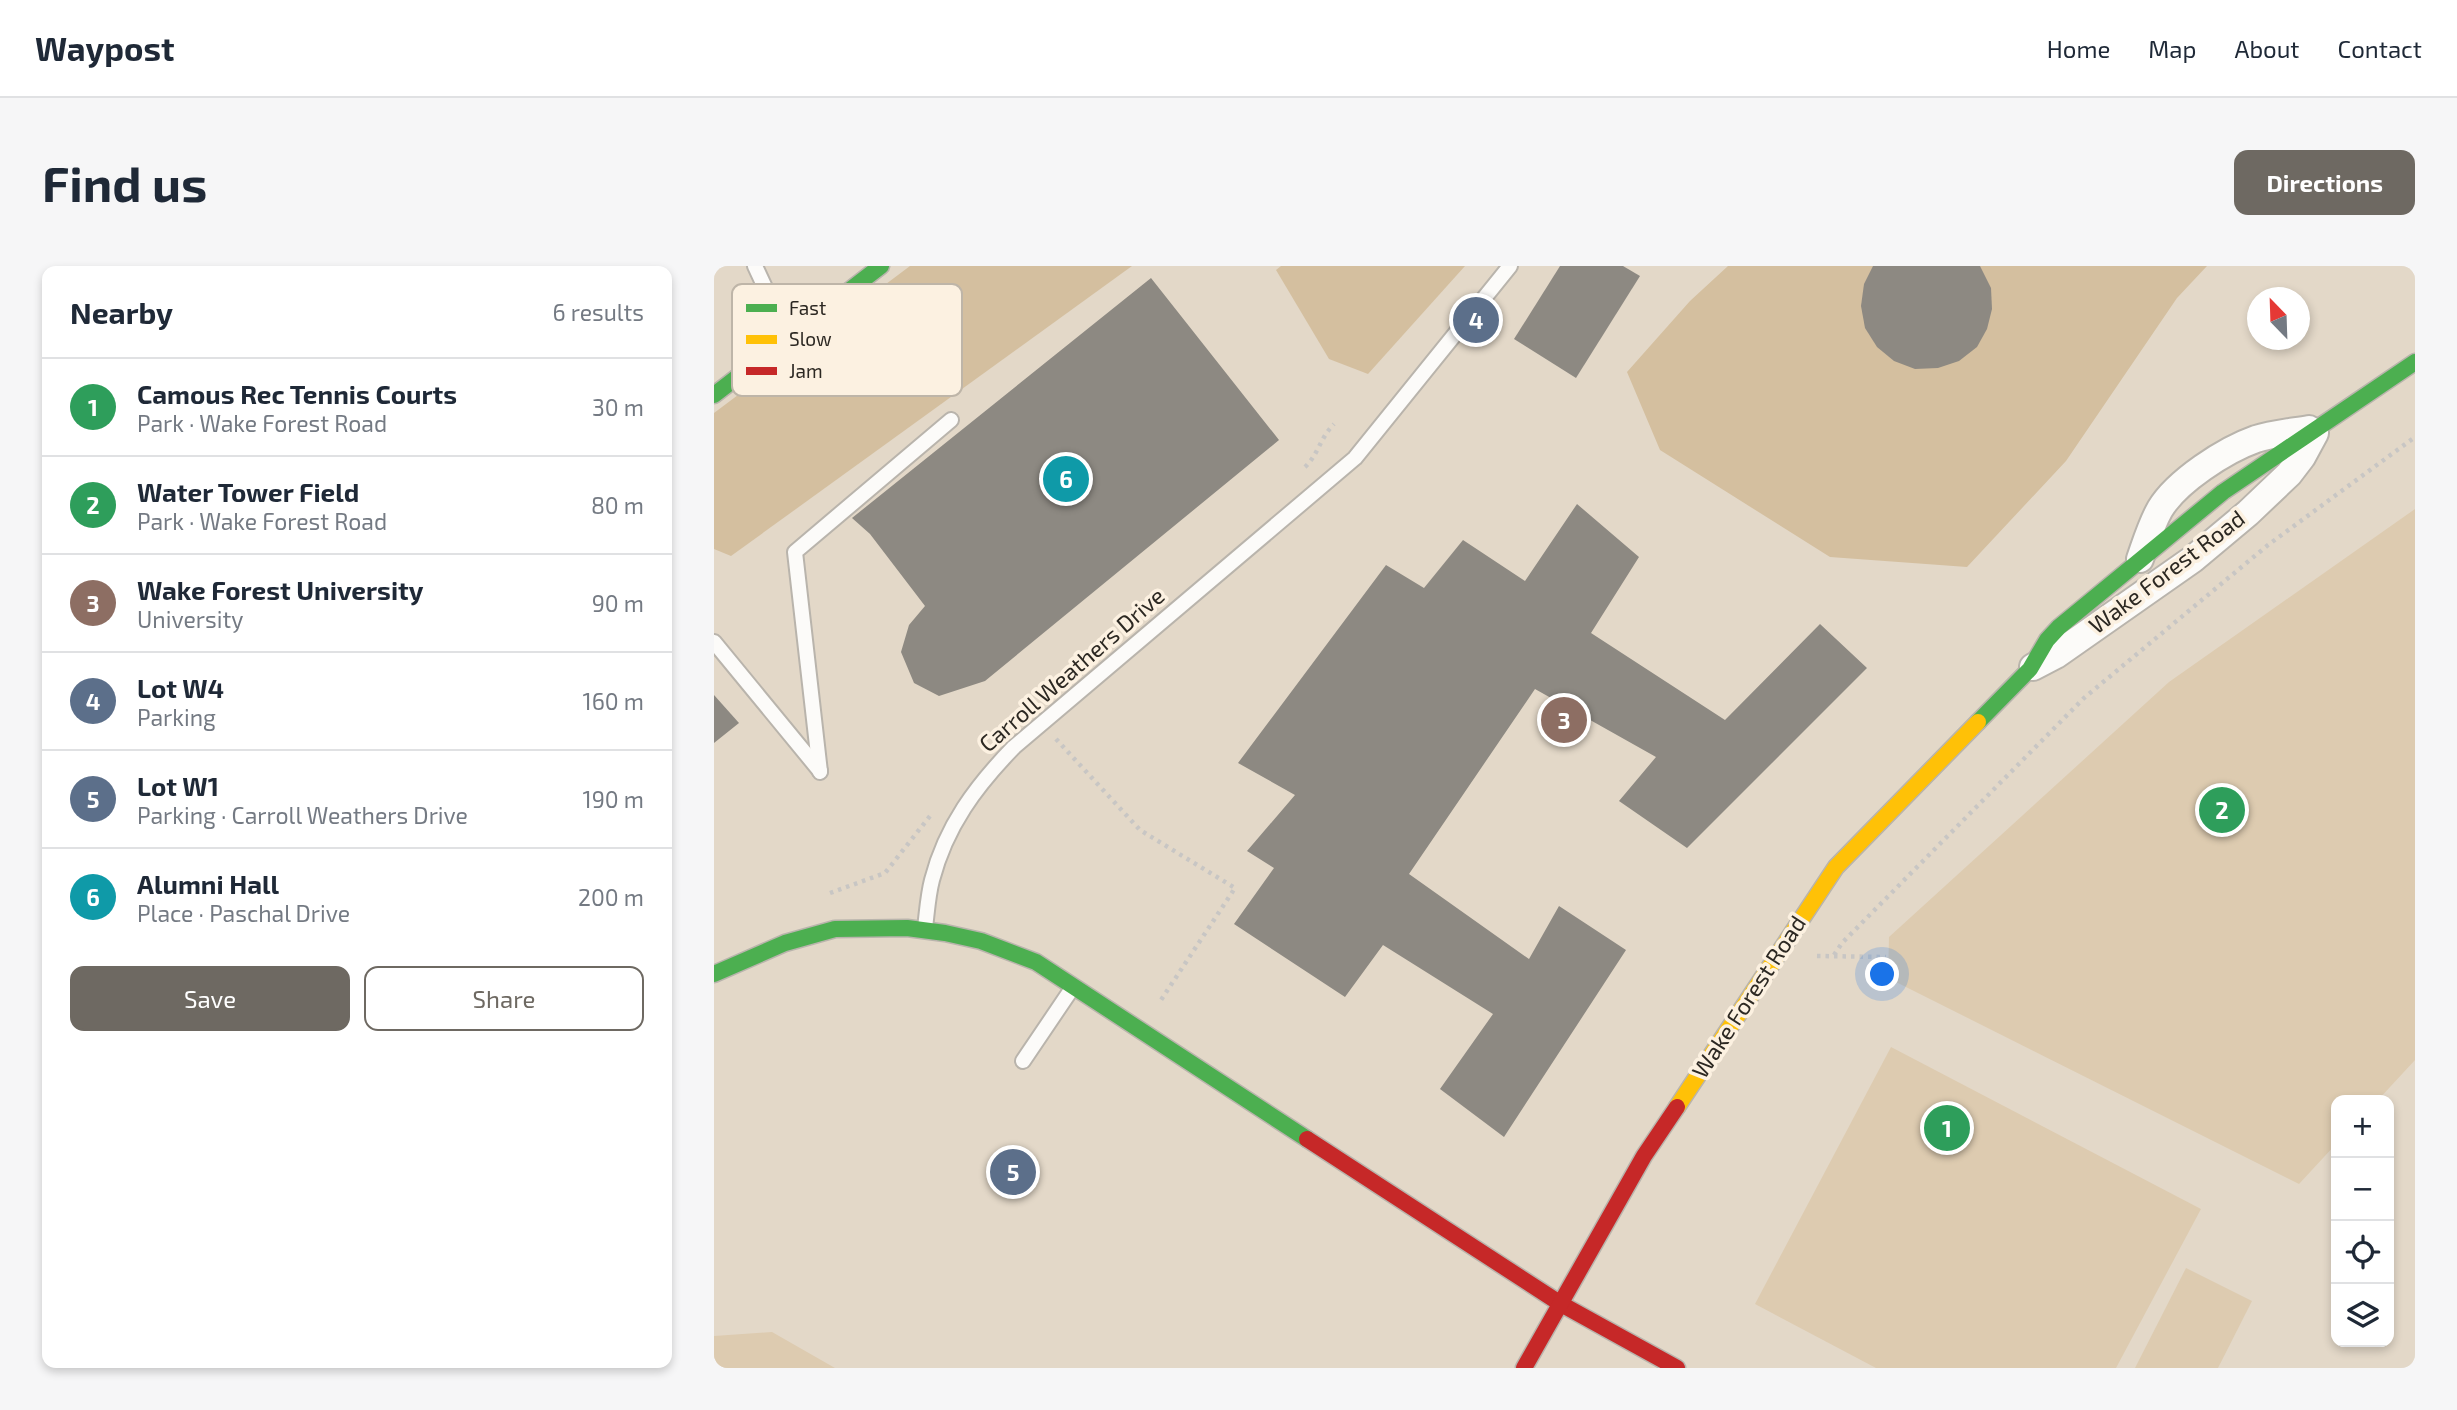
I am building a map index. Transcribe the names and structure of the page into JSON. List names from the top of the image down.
{
  "streets": {
    "street": ["Wake Forest Road"],
    "lane": ["Carroll Weathers Drive"]
  },
  "legend": ["Fast", "Slow", "Jam"],
  "north": "top left",
  "page": {
    "header": "Waypost",
    "nav": [
      "Home",
      "Map",
      "About",
      "Contact"
    ],
    "buttons": [
      "Directions",
      ["Save", "Share"]
    ],
    "title": "Find us",
    "heading": ["Nearby", "6 results"],
    "pins": [
      "4",
      "6",
      "3",
      "2",
      "1",
      "5"
    ],
    "list": [
      {
        "mark": "1",
        "name": "Camous Rec Tennis Courts",
        "note": "Park · Wake Forest Road",
        "value": "30 m"
      },
      {
        "mark": "2",
        "name": "Water Tower Field",
        "note": "Park · Wake Forest Road",
        "value": "80 m"
      },
      {
        "mark": "3",
        "name": "Wake Forest University",
        "note": "University",
        "value": "90 m"
      },
      {
        "mark": "4",
        "name": "Lot W4",
        "note": "Parking",
        "value": "160 m"
      },
      {
        "mark": "5",
        "name": "Lot W1",
        "note": "Parking · Carroll Weathers Drive",
        "value": "190 m"
      },
      {
        "mark": "6",
        "name": "Alumni Hall",
        "note": "Place · Paschal Drive",
        "value": "200 m"
      }
    ],
    "map_buttons": ["+", "−"]
  }
}
